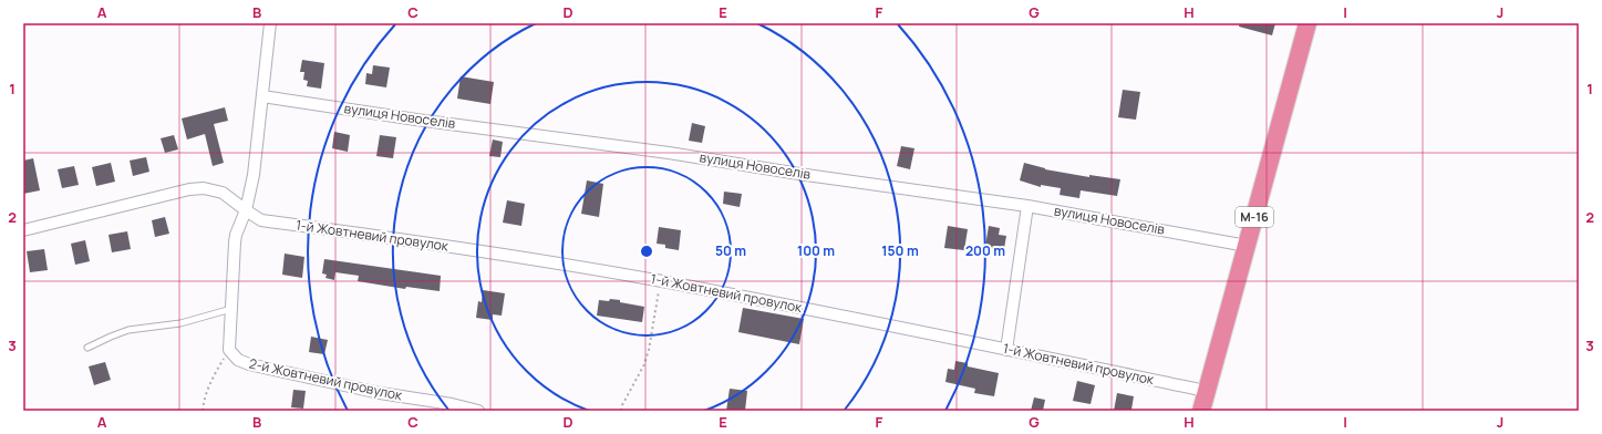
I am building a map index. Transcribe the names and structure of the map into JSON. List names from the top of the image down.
{
  "streets": {
    "highway": ["М-16"],
    "street": ["вулиця Новоселів", "1-й Жовтневий провулок", "2-й Жовтневий провулок"]
  },
  "crossings": [
    ["вулиця Новоселів", "М-16"],
    ["М-16", "1-й Жовтневий провулок"]
  ],
  "grid": {
    "columns": [
      "A",
      "B",
      "C",
      "D",
      "E",
      "F",
      "G",
      "H",
      "I",
      "J"
    ],
    "rows": ["1", "2", "3"]
  },
  "rings": [
    "50 m",
    "100 m",
    "150 m",
    "200 m"
  ]
}
